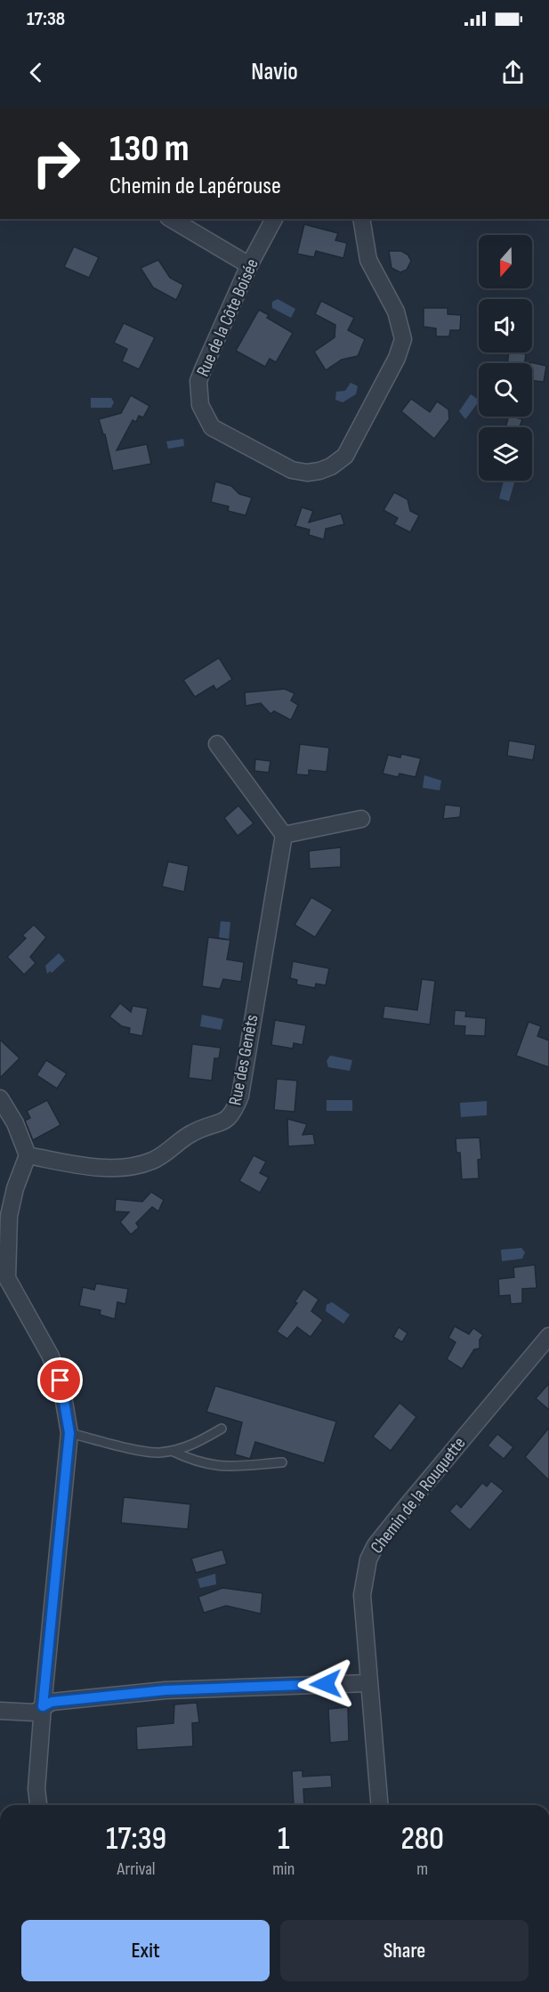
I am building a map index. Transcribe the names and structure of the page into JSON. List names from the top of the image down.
{
  "streets": {
    "street": ["Rue de la Côte Boisée", "Rue des Genêts", "Chemin de la Rouquette"]
  },
  "north": "bottom",
  "page": {
    "status": "17:38",
    "header": "Navio",
    "turn": ["130 m", "Chemin de Lapérouse"],
    "eta": [
      "17:39",
      "Arrival",
      "1",
      "min",
      "280",
      "m"
    ],
    "buttons": ["Exit", "Share"]
  }
}
